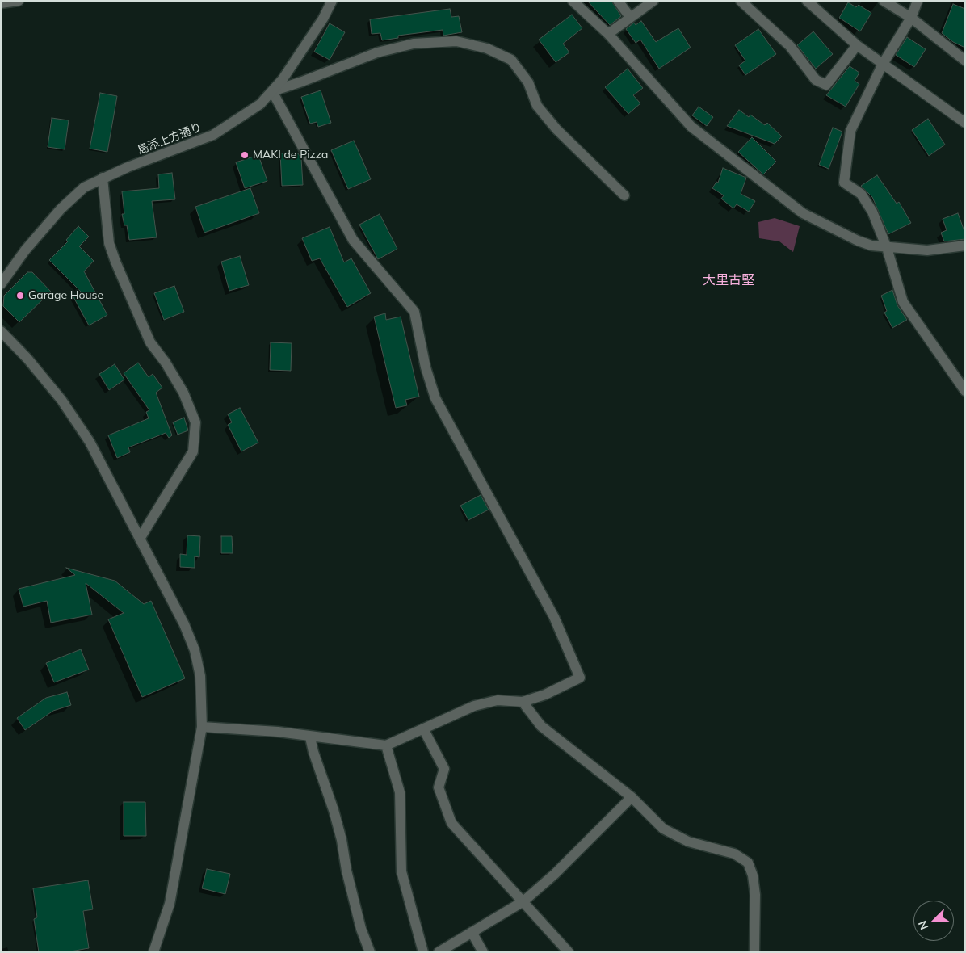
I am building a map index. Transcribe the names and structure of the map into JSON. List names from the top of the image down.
{
  "streets": {
    "street": ["島添上方通り"]
  },
  "districts": ["大里古堅"],
  "places": ["MAKI de Pizza", "Garage House"],
  "north": "bottom left"
}
